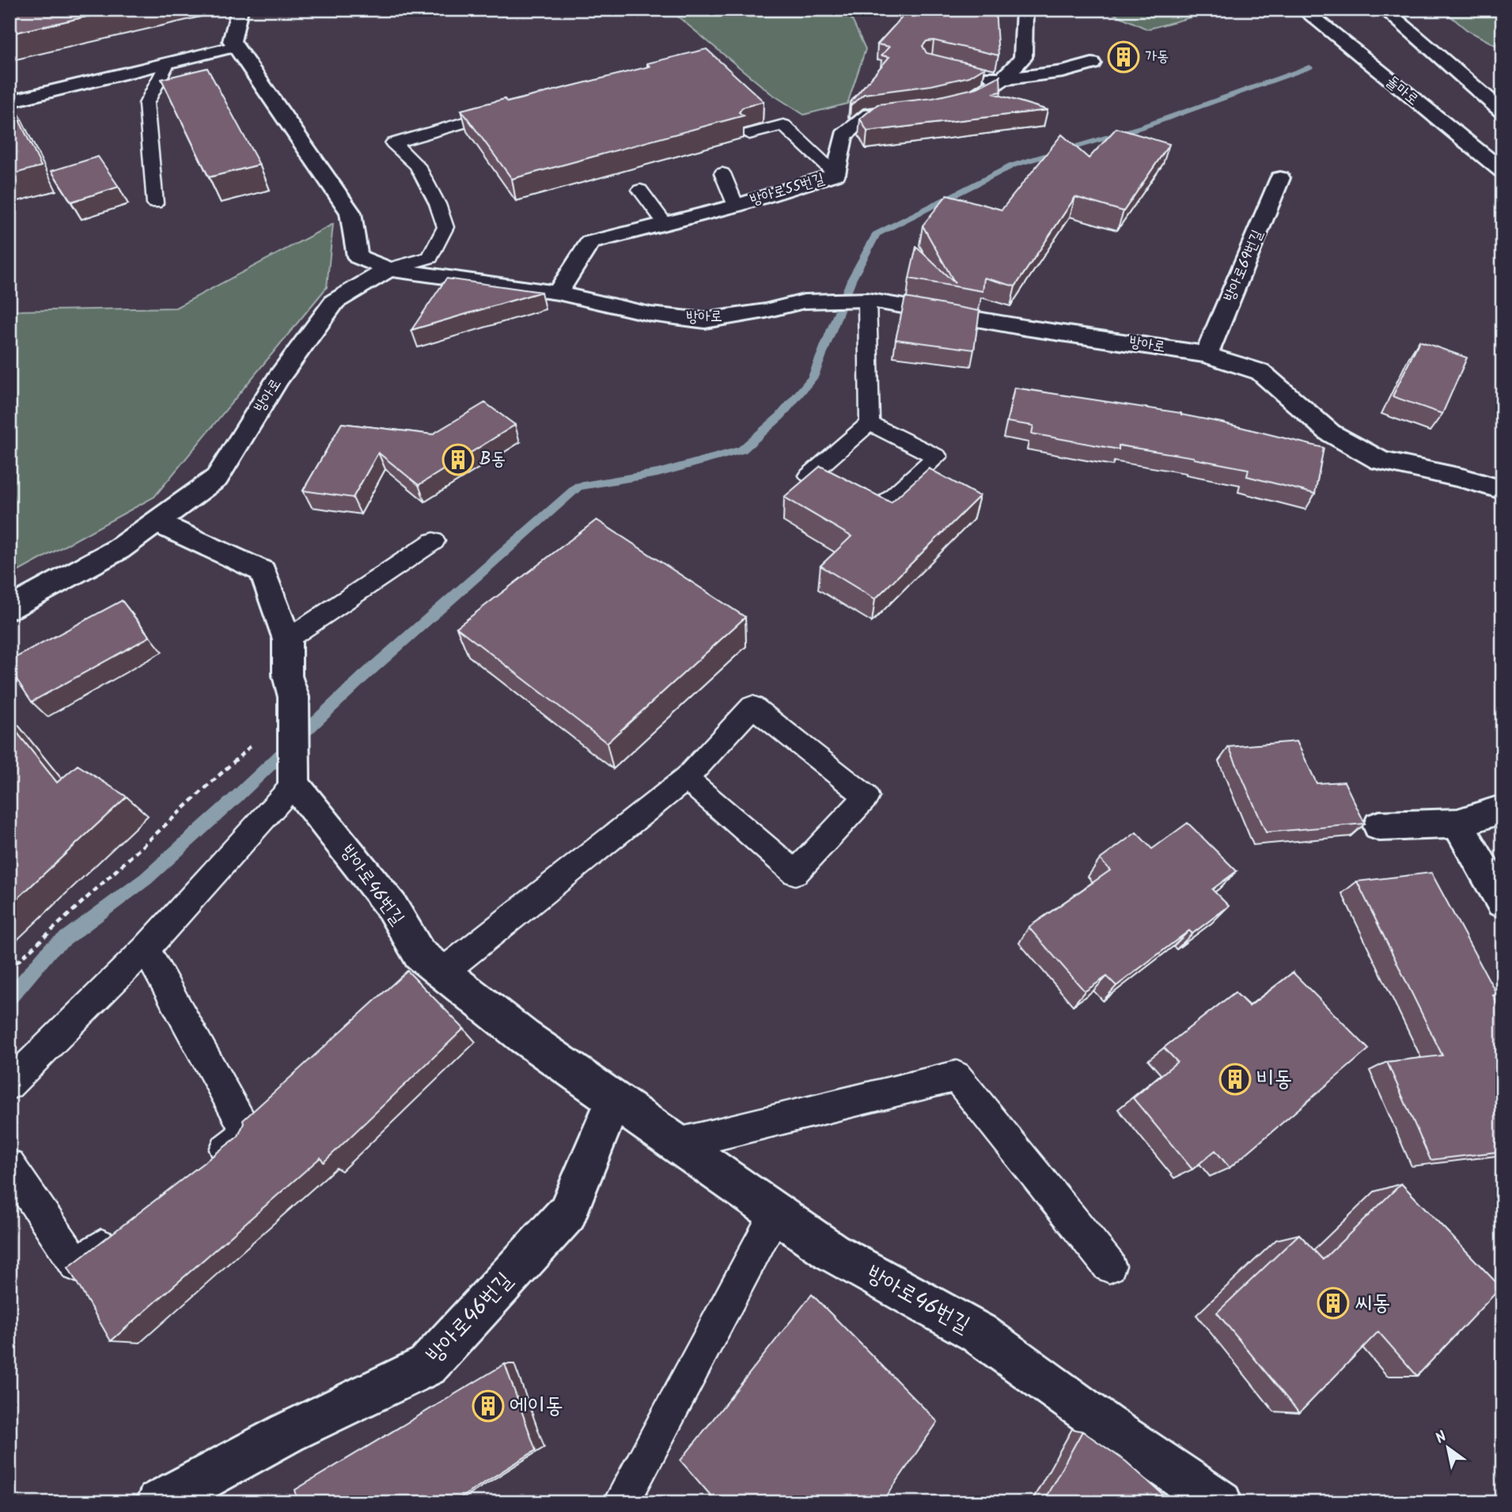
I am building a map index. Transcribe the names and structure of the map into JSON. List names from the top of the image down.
{
  "streets": {
    "street": [
      "돌마로",
      "방아로55번길",
      "방아로69번길",
      "방아로",
      "방아로46번길"
    ]
  },
  "crossings": [
    ["방아로55번길", "방아로"],
    ["방아로69번길", "방아로"]
  ],
  "places": {
    "building": [
      "가동",
      "B동",
      "비동",
      "씨동",
      "에이동"
    ]
  },
  "north": "top left"
}
